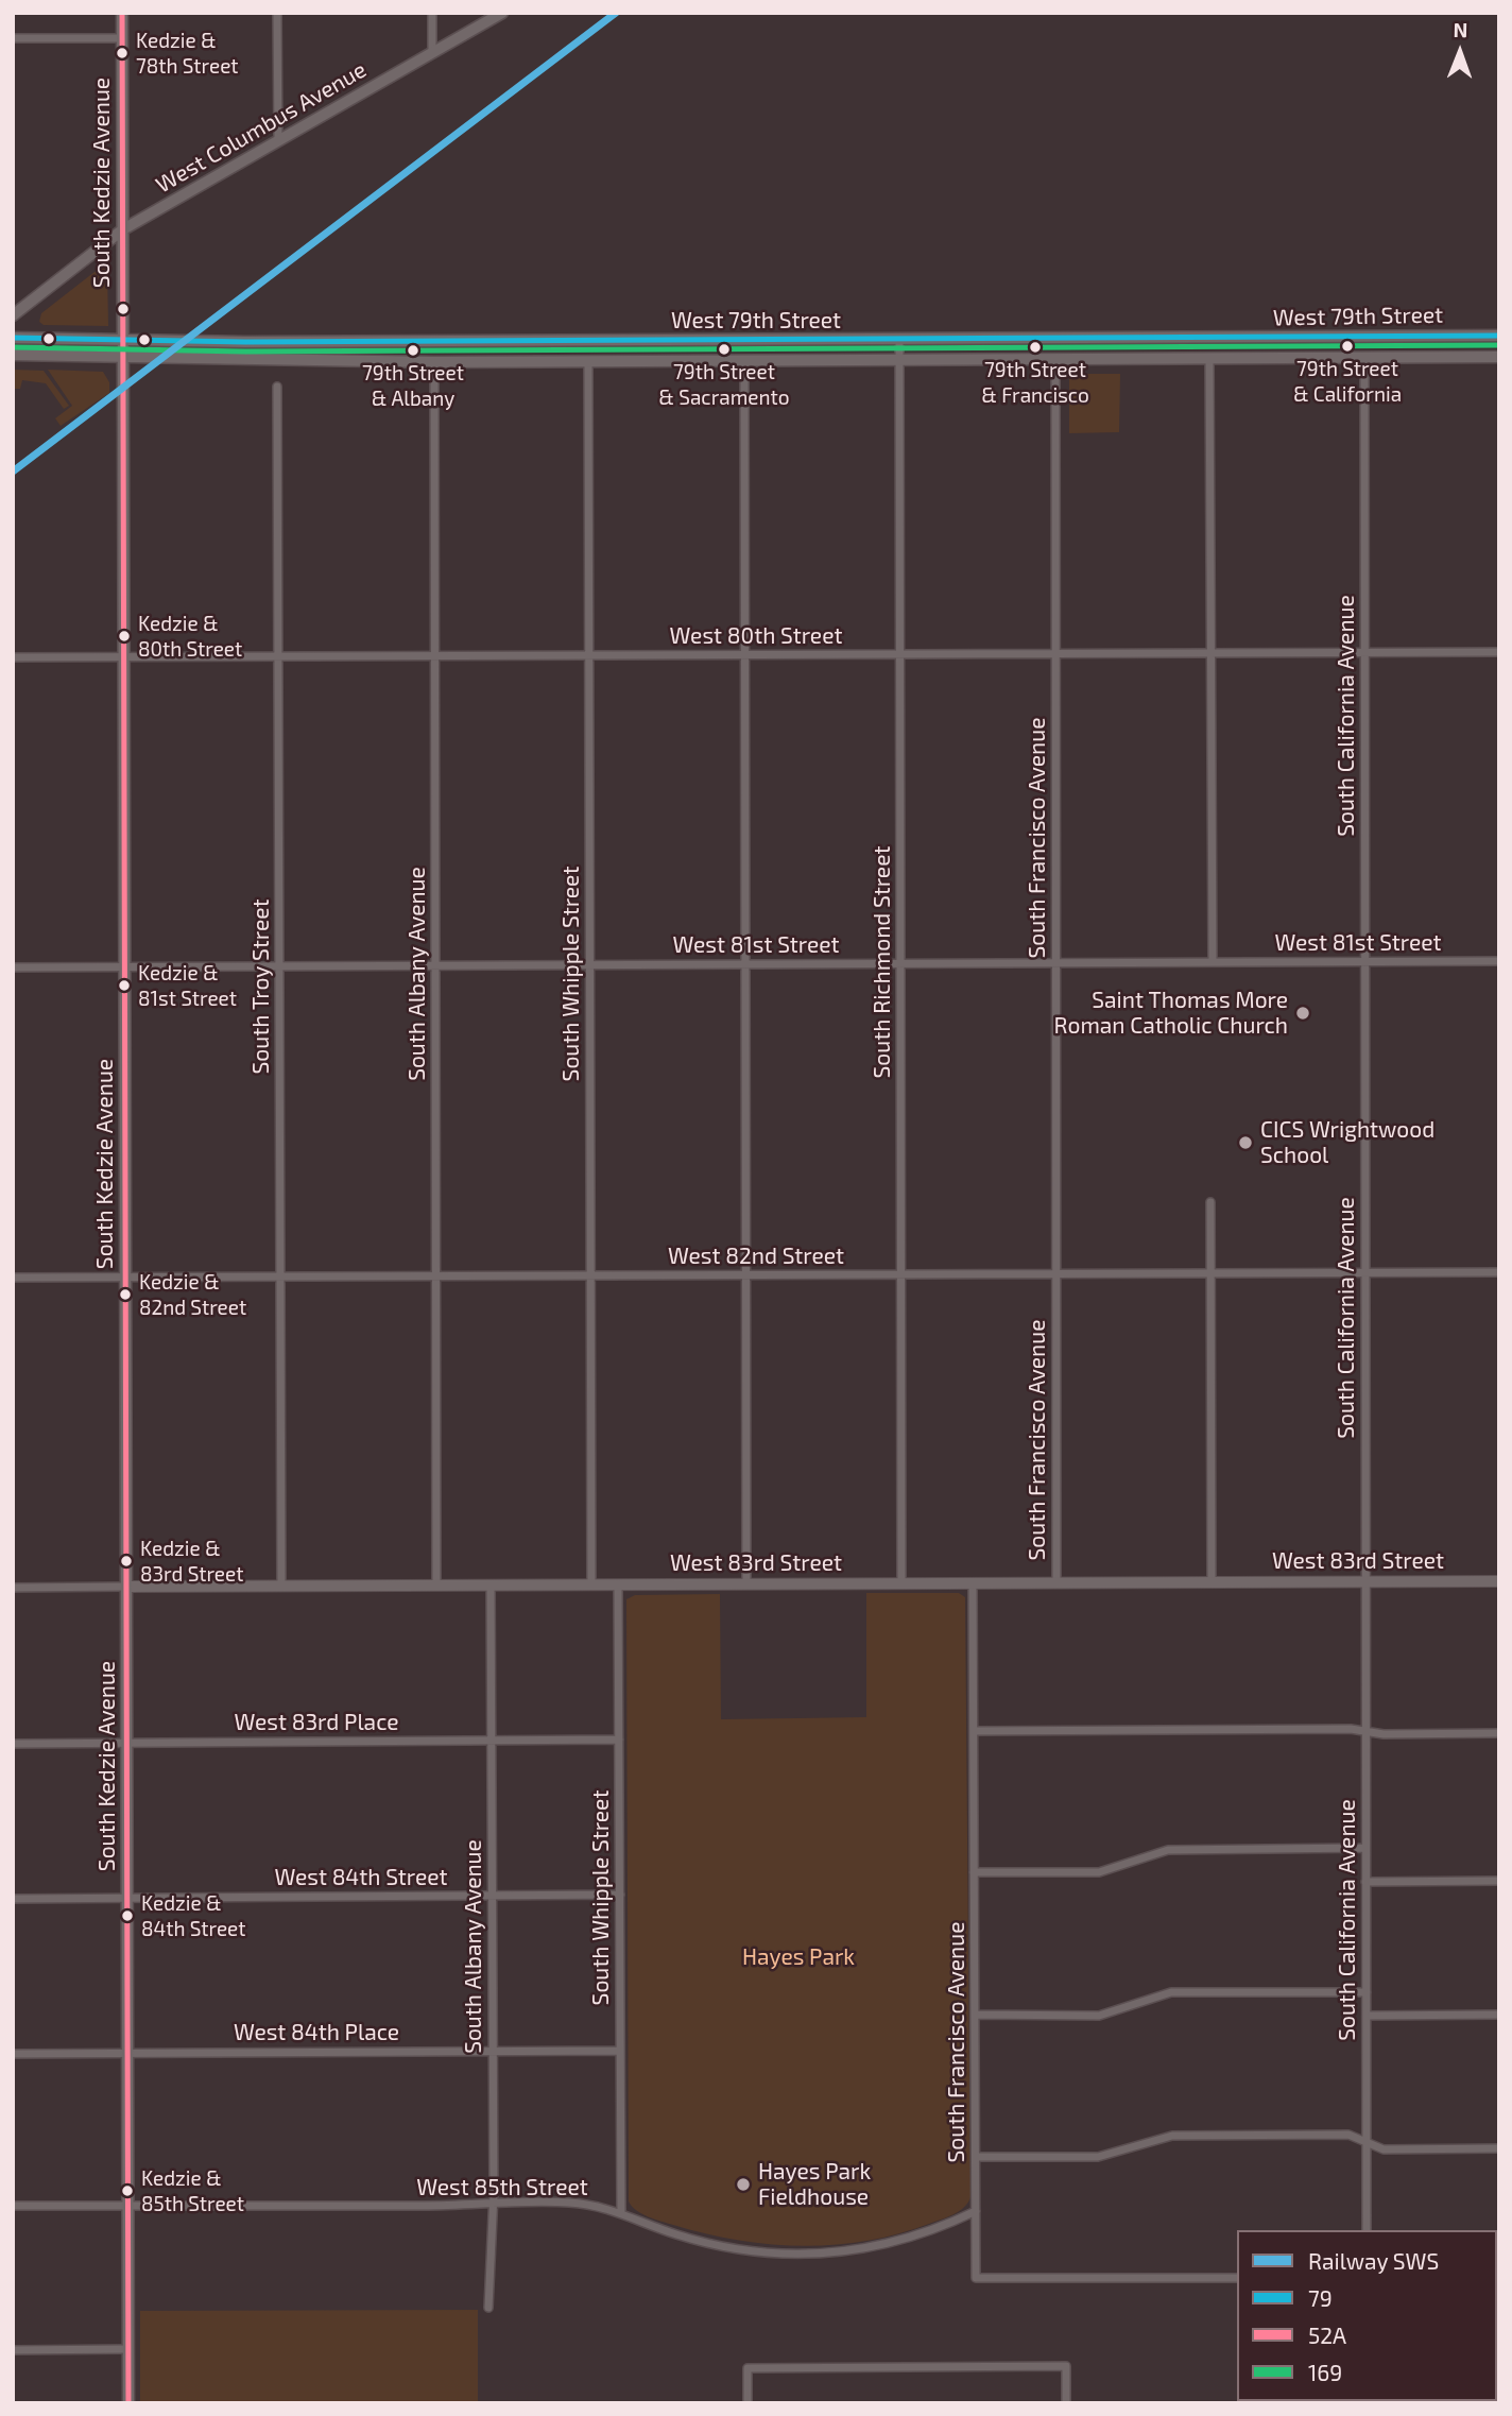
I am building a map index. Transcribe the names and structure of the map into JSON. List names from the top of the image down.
{
  "streets": {
    "main road": ["West Columbus Avenue", "South Kedzie Avenue", "West 79th Street"],
    "street": [
      "West 80th Street",
      "South California Avenue",
      "South Francisco Avenue",
      "West 81st Street",
      "South Richmond Street",
      "South Albany Avenue",
      "South Whipple Street",
      "South Troy Street",
      "West 82nd Street",
      "West 83rd Street",
      "West 83rd Place",
      "West 84th Street",
      "West 84th Place",
      "West 85th Street"
    ]
  },
  "crossings": [
    ["West Columbus Avenue", "South Kedzie Avenue"],
    ["South Kedzie Avenue", "West 79th Street"],
    ["South Kedzie Avenue", "West 80th Street"],
    ["South Kedzie Avenue", "West 81st Street"],
    ["South Kedzie Avenue", "West 82nd Street"],
    ["South Kedzie Avenue", "West 83rd Street"],
    ["South Kedzie Avenue", "West 83rd Place"],
    ["South Kedzie Avenue", "West 84th Street"],
    ["South Kedzie Avenue", "West 84th Place"],
    ["South Kedzie Avenue", "West 85th Street"],
    ["West 79th Street", "South California Avenue"],
    ["West 79th Street", "South Francisco Avenue"],
    ["West 79th Street", "South Richmond Street"],
    ["West 79th Street", "South Albany Avenue"],
    ["West 79th Street", "South Whipple Street"],
    ["West 80th Street", "South California Avenue"],
    ["West 80th Street", "South Francisco Avenue"],
    ["West 80th Street", "South Richmond Street"],
    ["West 80th Street", "South Albany Avenue"],
    ["West 80th Street", "South Whipple Street"],
    ["West 80th Street", "South Troy Street"],
    ["South California Avenue", "West 81st Street"],
    ["South California Avenue", "West 82nd Street"],
    ["South California Avenue", "West 83rd Street"],
    ["South Francisco Avenue", "West 81st Street"],
    ["South Francisco Avenue", "West 82nd Street"],
    ["South Francisco Avenue", "West 83rd Street"],
    ["South Francisco Avenue", "West 85th Street"],
    ["West 81st Street", "South Richmond Street"],
    ["West 81st Street", "South Albany Avenue"],
    ["West 81st Street", "South Whipple Street"],
    ["West 81st Street", "South Troy Street"],
    ["South Richmond Street", "West 82nd Street"],
    ["South Richmond Street", "West 83rd Street"],
    ["South Albany Avenue", "West 82nd Street"],
    ["South Albany Avenue", "West 83rd Street"],
    ["South Albany Avenue", "West 83rd Place"],
    ["South Albany Avenue", "West 84th Street"],
    ["South Albany Avenue", "West 84th Place"],
    ["South Albany Avenue", "West 85th Street"],
    ["South Whipple Street", "West 82nd Street"],
    ["South Whipple Street", "West 83rd Street"],
    ["South Whipple Street", "West 83rd Place"],
    ["South Whipple Street", "West 84th Street"],
    ["South Whipple Street", "West 84th Place"],
    ["South Whipple Street", "West 85th Street"],
    ["South Troy Street", "West 82nd Street"],
    ["South Troy Street", "West 83rd Street"]
  ],
  "parks": ["Hayes Park"],
  "places": [
    "Kedzie & 78th Street",
    "79th Street & California",
    "79th Street & Francisco",
    "79th Street & Sacramento",
    "79th Street & Albany",
    "Kedzie & 80th Street",
    "Kedzie & 81st Street",
    "Saint Thomas More Roman Catholic Church",
    "CICS Wrightwood School",
    "Kedzie & 82nd Street",
    "Kedzie & 83rd Street",
    "Kedzie & 84th Street",
    "Hayes Park Fieldhouse",
    "Kedzie & 85th Street"
  ],
  "lines": [
    "rail line SWS",
    "transit line 52A",
    "transit line 79",
    "transit line 169"
  ],
  "legend": [
    "Railway SWS",
    "79",
    "52A",
    "169"
  ],
  "north": "top"
}
